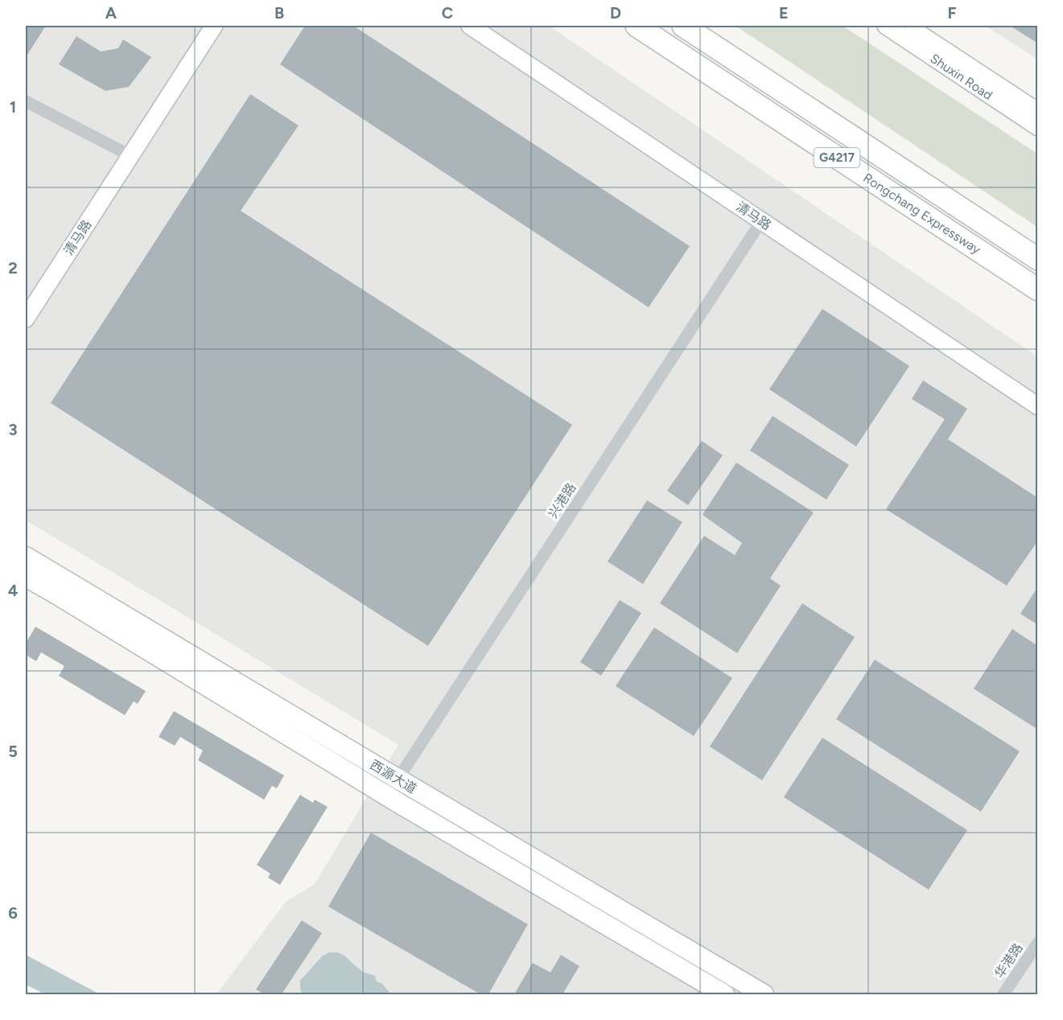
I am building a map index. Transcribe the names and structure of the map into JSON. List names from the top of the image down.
{
  "streets": {
    "highway": ["G4217", "Rongchang Expressway"],
    "main road": ["西源大道"],
    "street": [
      "Shuxin Road",
      "清马路",
      "兴港路",
      "华港路"
    ]
  },
  "crossings": [
    ["清马路", "兴港路"],
    ["兴港路", "西源大道"]
  ],
  "grid": {
    "columns": [
      "A",
      "B",
      "C",
      "D",
      "E",
      "F"
    ],
    "rows": [
      "1",
      "2",
      "3",
      "4",
      "5",
      "6"
    ]
  }
}
